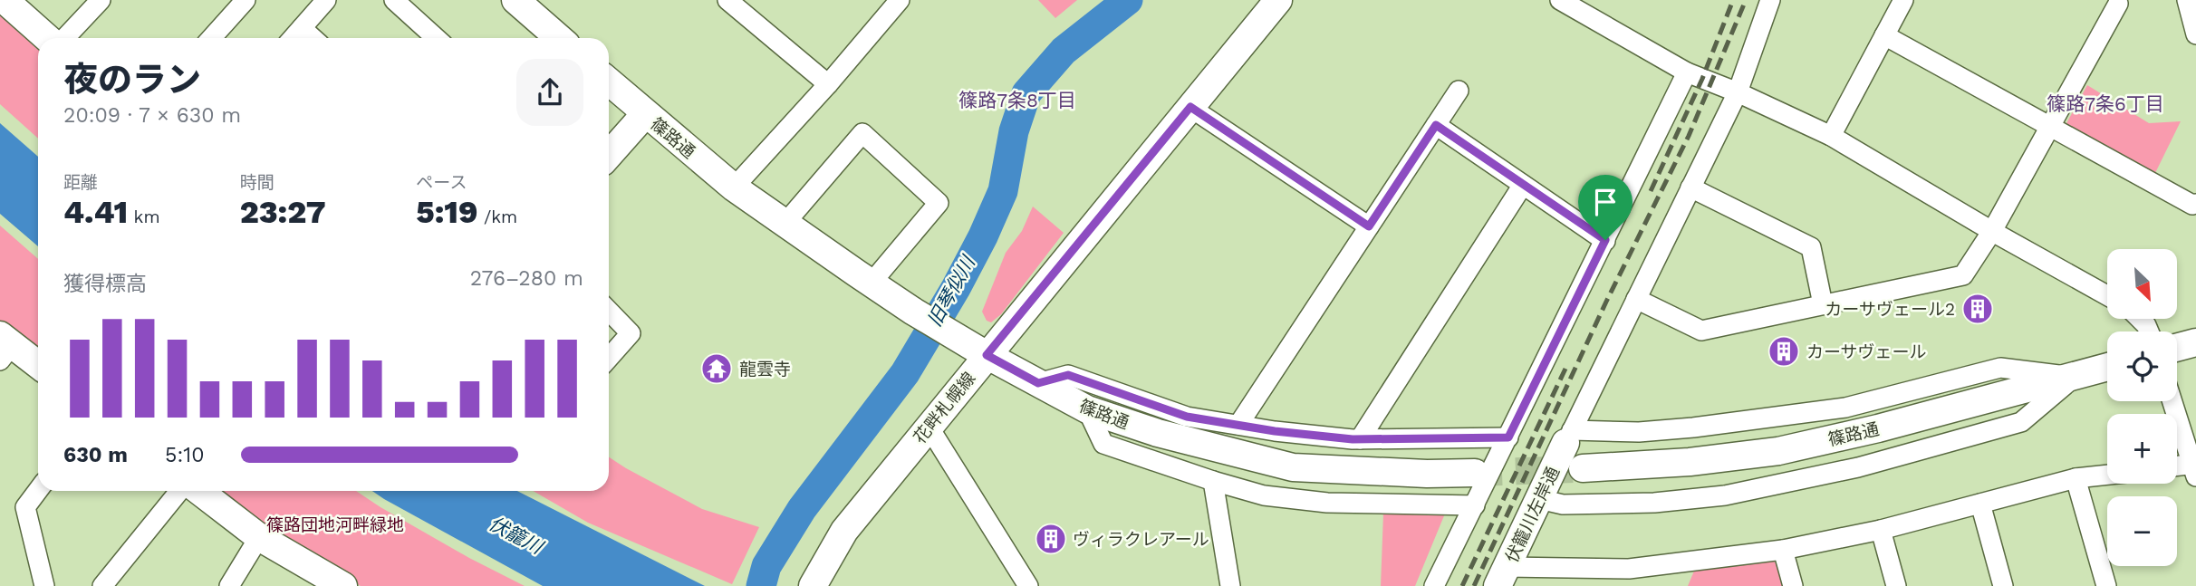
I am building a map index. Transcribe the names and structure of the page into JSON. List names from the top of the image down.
{
  "streets": {
    "main road": ["篠路通", "花畔札幌線", "伏籠川左岸通"]
  },
  "crossings": [
    ["篠路通", "花畔札幌線"]
  ],
  "districts": ["篠路7条8丁目", "篠路7条6丁目"],
  "water": ["旧琴似川", "伏籠川"],
  "parks": ["篠路団地河畔緑地"],
  "places": {
    "building": ["カーサヴェール2", "カーサヴェール", "ヴィラクレアール"],
    "temple": ["龍雲寺"]
  },
  "north": "bottom right",
  "page": {
    "heading": ["夜のラン", "20:09 · 7 × 630 m"],
    "stats": [
      ["距離", "4.41 km"],
      ["時間", "23:27"],
      ["ペース", "5:19 /km"]
    ],
    "map_buttons": ["+", "−"],
    "chart": ["獲得標高", "276–280 m"],
    "list": [
      {
        "name": "630 m",
        "note": "5:10"
      }
    ]
  }
}
